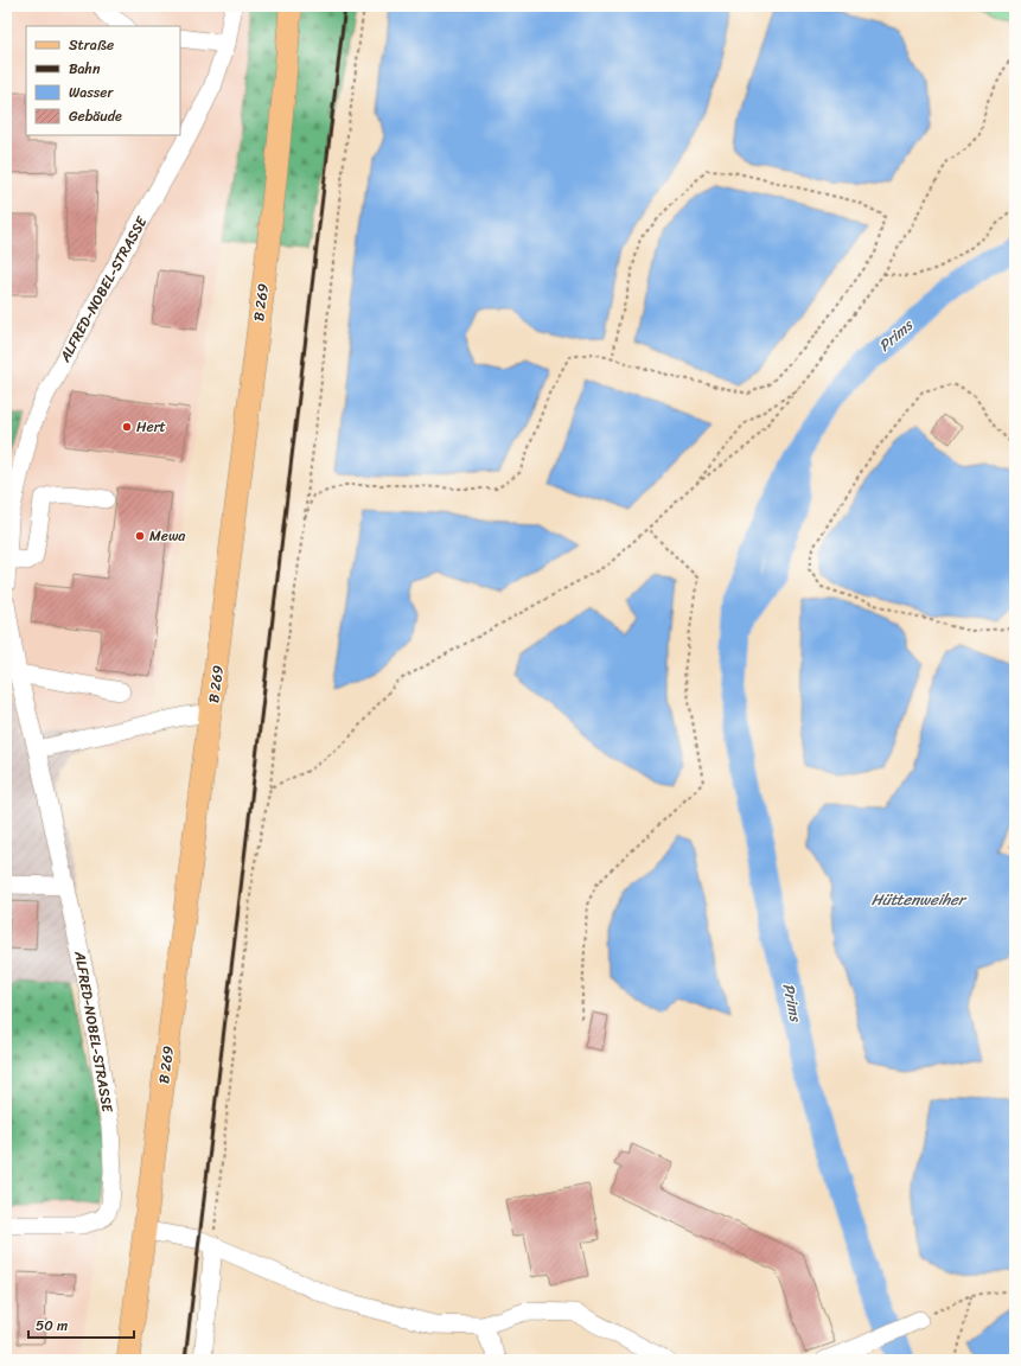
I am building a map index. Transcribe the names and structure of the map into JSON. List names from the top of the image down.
{
  "streets": {
    "main road": ["B 269"],
    "street": ["ALFRED-NOBEL-STRASSE"]
  },
  "water": ["Prims", "Hüttenweiher"],
  "places": ["Hert", "Mewa"],
  "legend": [
    "Straße",
    "Bahn",
    "Wasser",
    "Gebäude"
  ],
  "scale_bar": "50 m"
}
